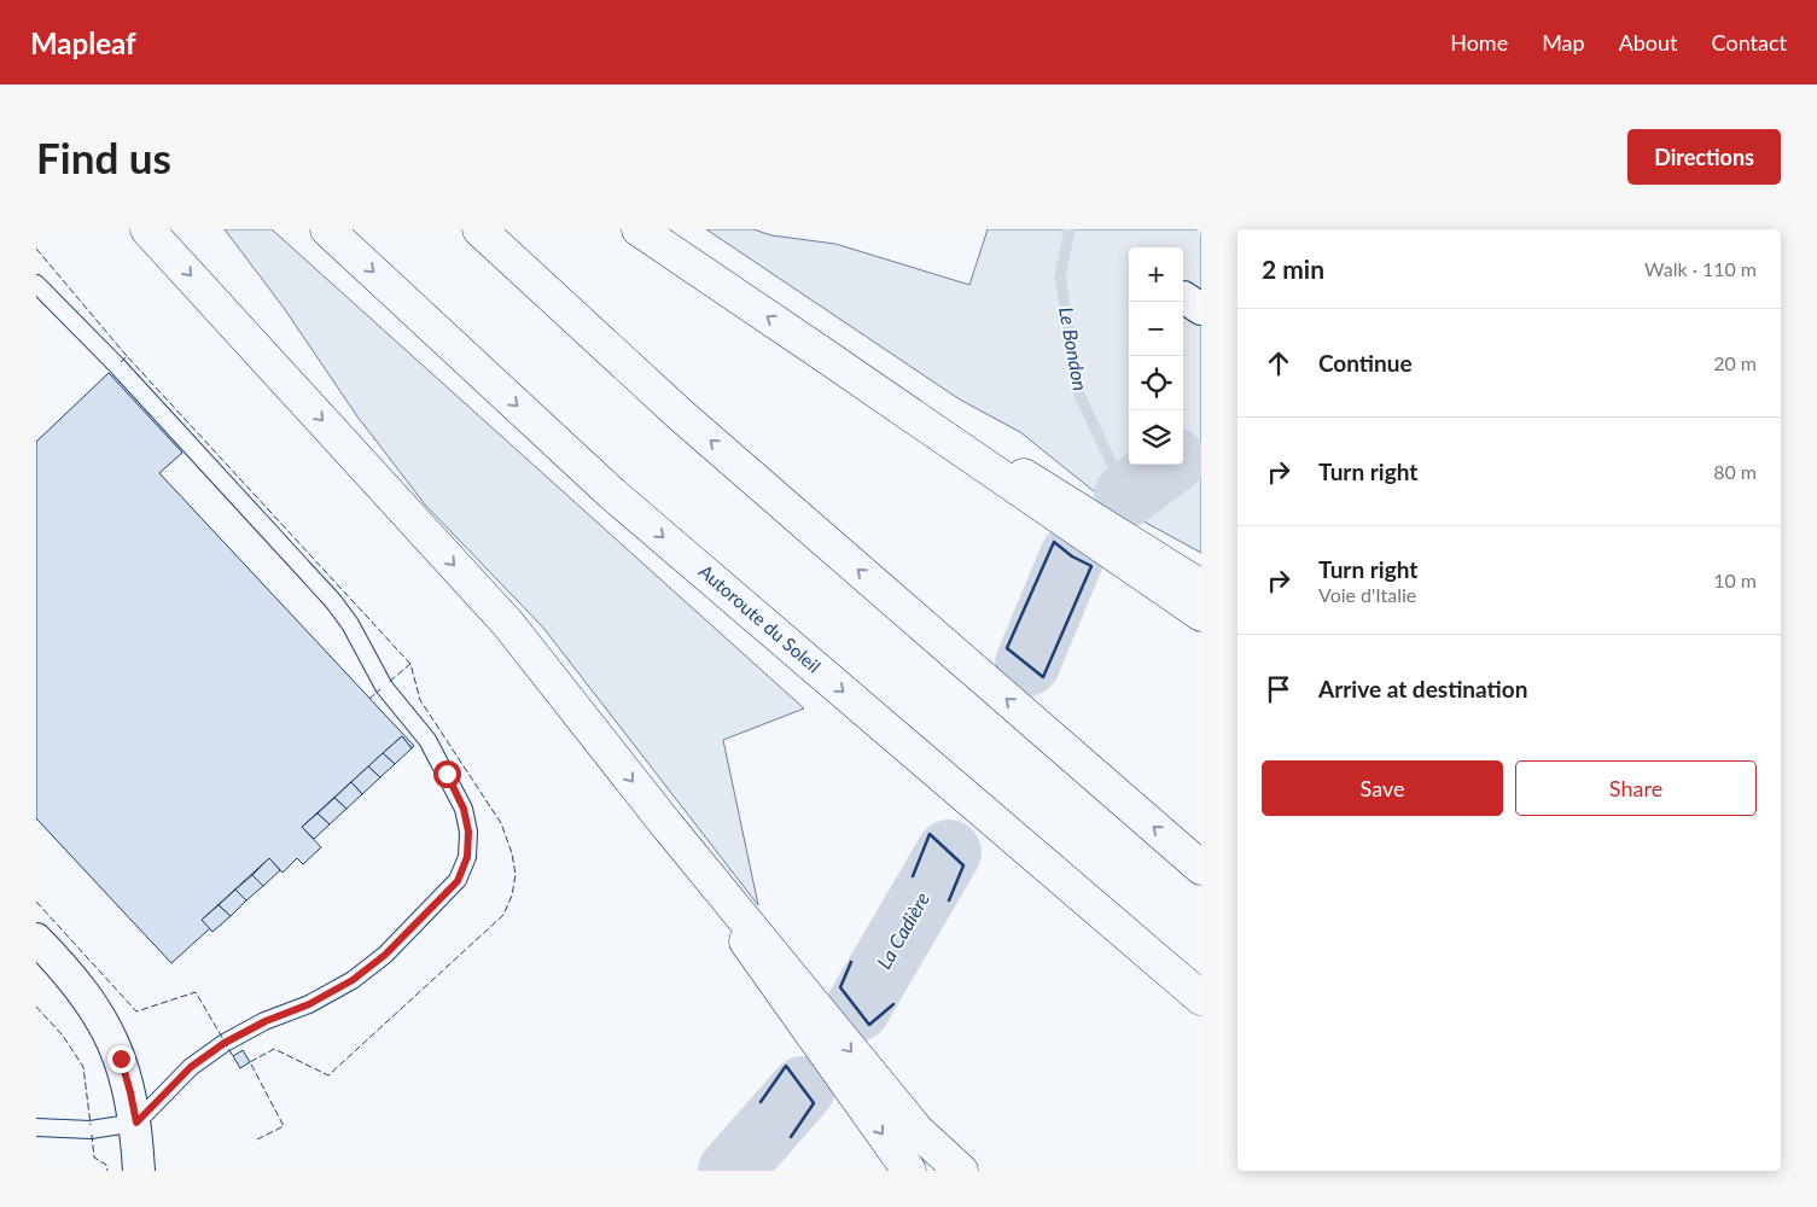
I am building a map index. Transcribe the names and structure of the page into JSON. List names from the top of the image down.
{
  "streets": {
    "main road": ["Autoroute du Soleil"]
  },
  "water": ["Le Bondon", "La Cadière"],
  "page": {
    "header": "Mapleaf",
    "nav": [
      "Home",
      "Map",
      "About",
      "Contact"
    ],
    "buttons": [
      "Directions",
      ["Save", "Share"]
    ],
    "title": "Find us",
    "heading": ["2 min", "Walk · 110 m"],
    "map_buttons": ["+", "−"],
    "list": [
      ["Continue", "20 m"],
      ["Turn right", "80 m"],
      ["Turn right", "Voie d'Italie", "10 m"],
      "Arrive at destination"
    ]
  }
}
